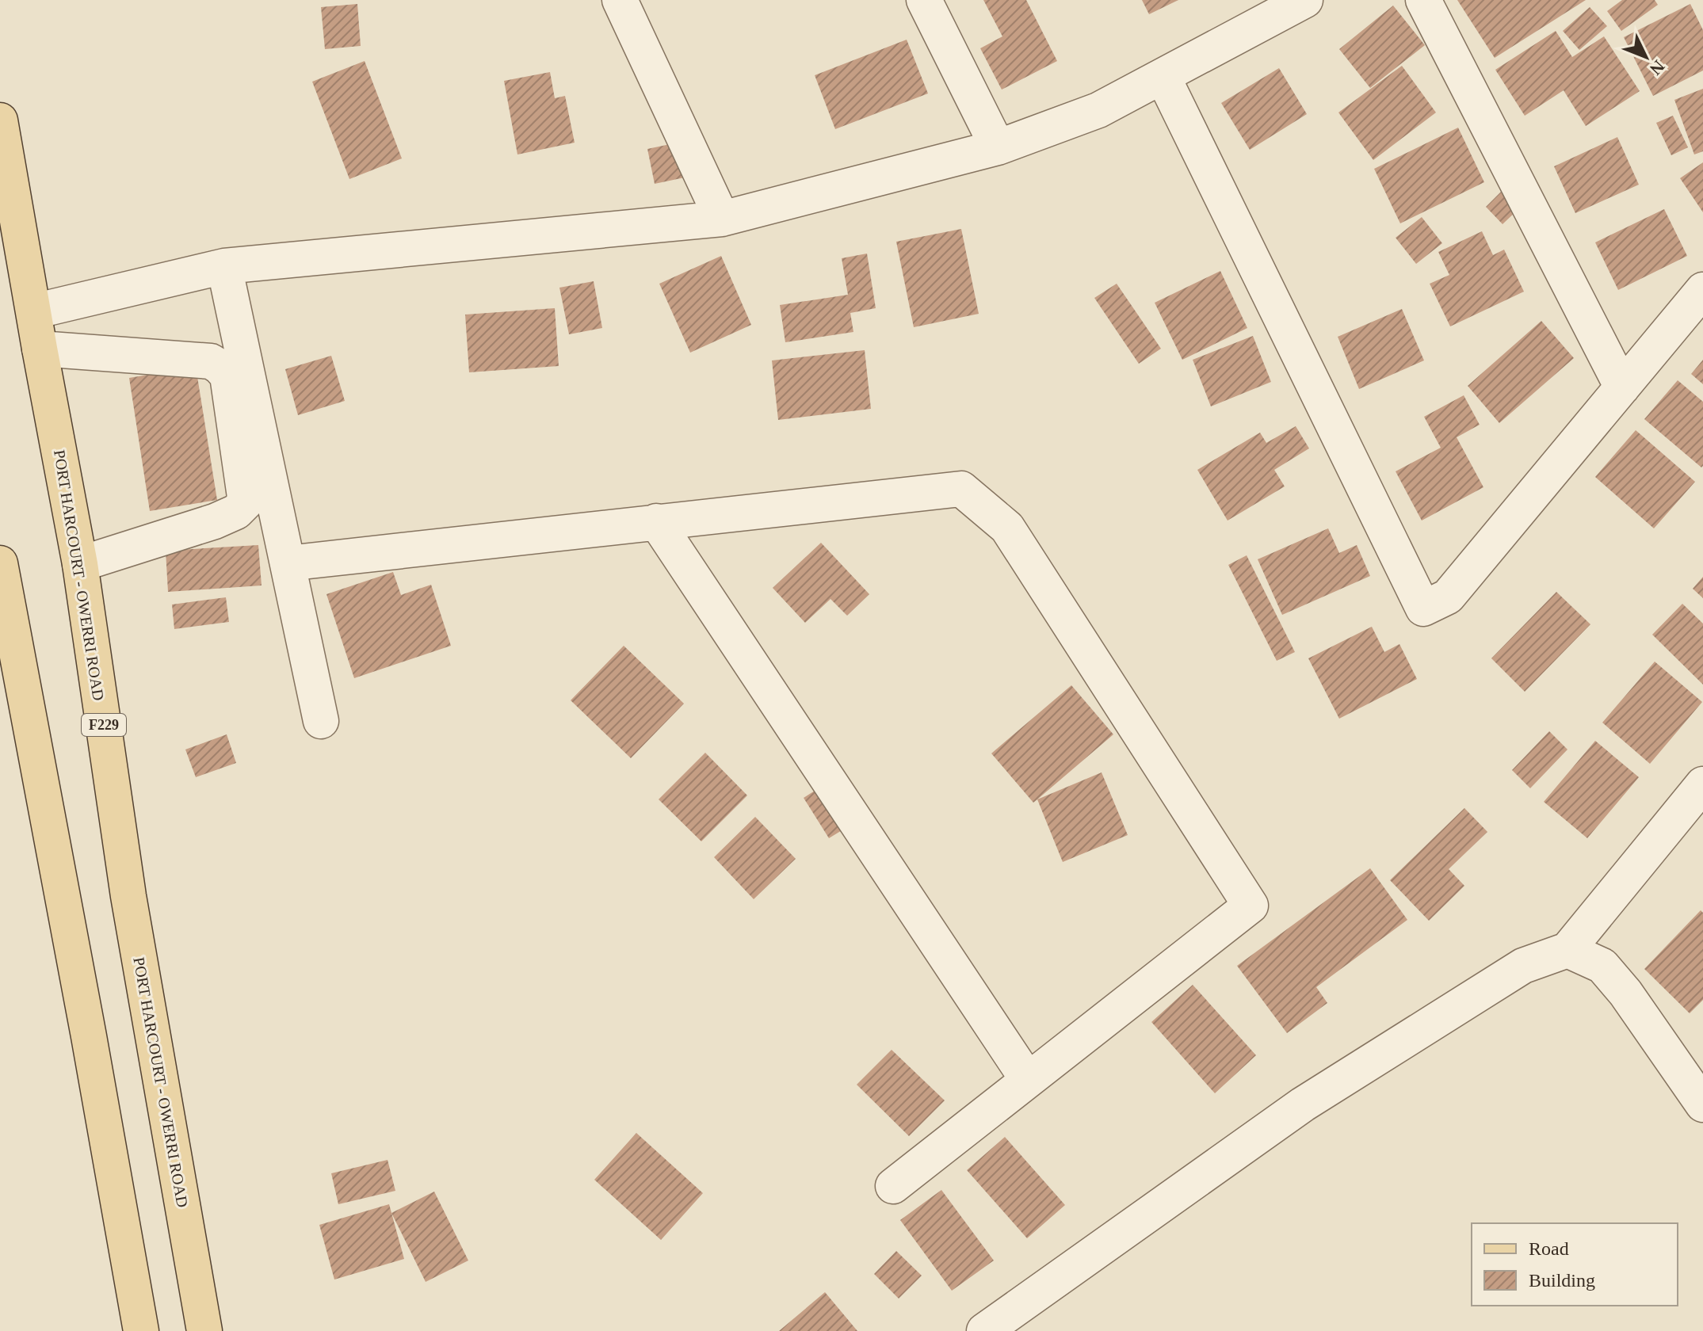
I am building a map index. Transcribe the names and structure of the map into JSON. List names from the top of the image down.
{
  "streets": {
    "main road": ["PORT HARCOURT - OWERRI ROAD", "F229"]
  },
  "legend": ["Road", "Building"],
  "north": "bottom right"
}
